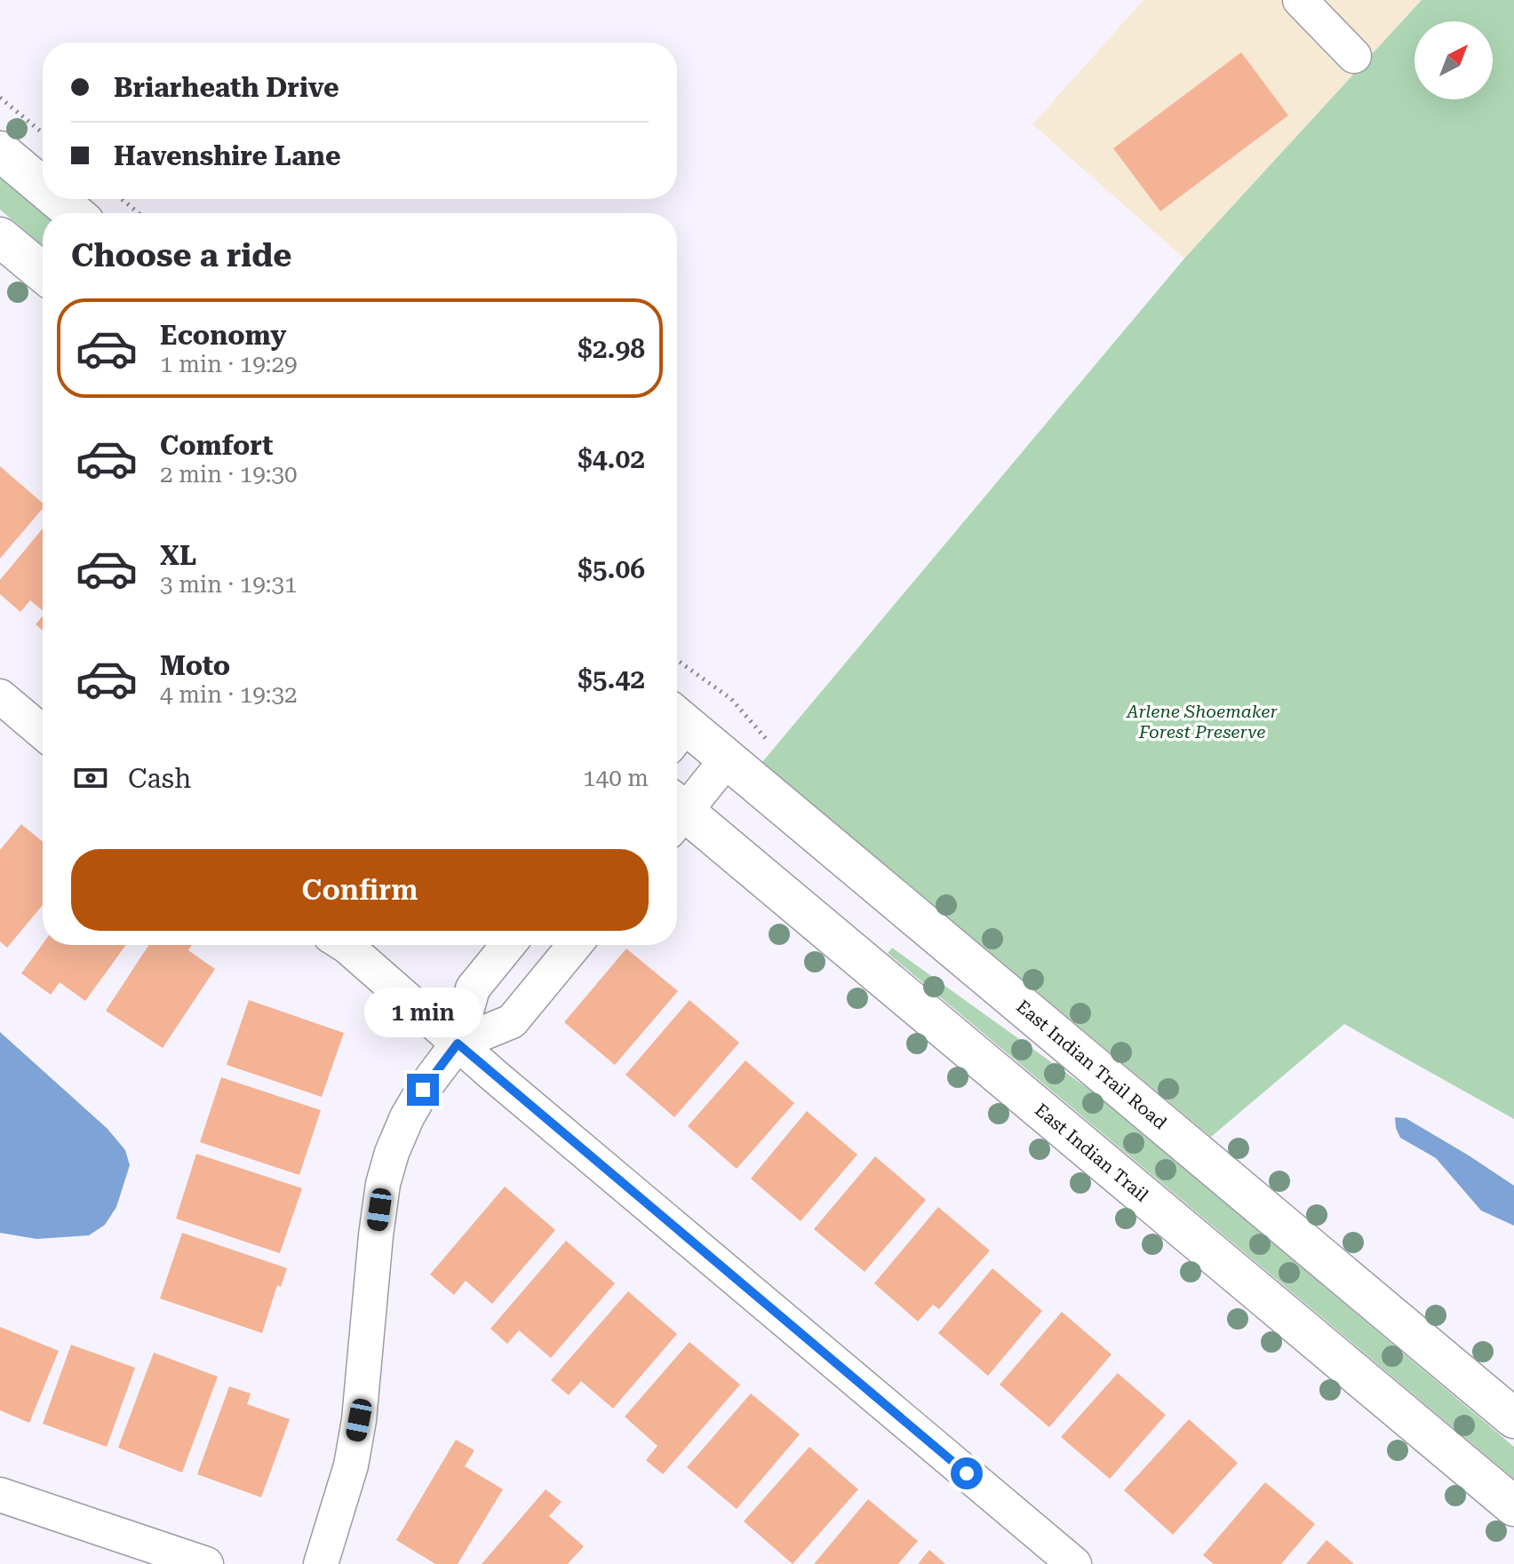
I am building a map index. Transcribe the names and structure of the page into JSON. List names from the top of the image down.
{
  "streets": {
    "main road": ["East Indian Trail Road", "East Indian Trail"]
  },
  "parks": ["Arlene Shoemaker Forest Preserve"],
  "north": "top right",
  "page": {
    "banner": ["Briarheath Drive", "Havenshire Lane"],
    "heading": "Choose a ride",
    "list": [
      {
        "name": "Economy",
        "note": "1 min · 19:29",
        "value": "$2.98"
      },
      {
        "name": "Comfort",
        "note": "2 min · 19:30",
        "value": "$4.02"
      },
      {
        "name": "XL",
        "note": "3 min · 19:31",
        "value": "$5.06"
      },
      {
        "name": "Moto",
        "note": "4 min · 19:32",
        "value": "$5.42"
      }
    ],
    "pay": ["Cash", "140 m"],
    "buttons": "Confirm",
    "bubble": "1 min"
  }
}
